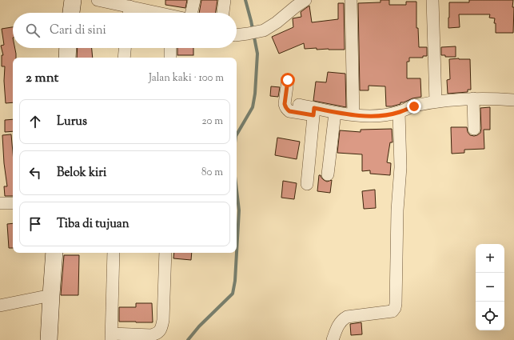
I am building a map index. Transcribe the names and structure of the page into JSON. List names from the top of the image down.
{
  "page": {
    "search": "Cari di sini",
    "heading": ["2 mnt", "Jalan kaki · 100 m"],
    "list": [
      ["Lurus", "20 m"],
      ["Belok kiri", "80 m"],
      "Tiba di tujuan"
    ],
    "map_buttons": ["+", "−"]
  }
}
